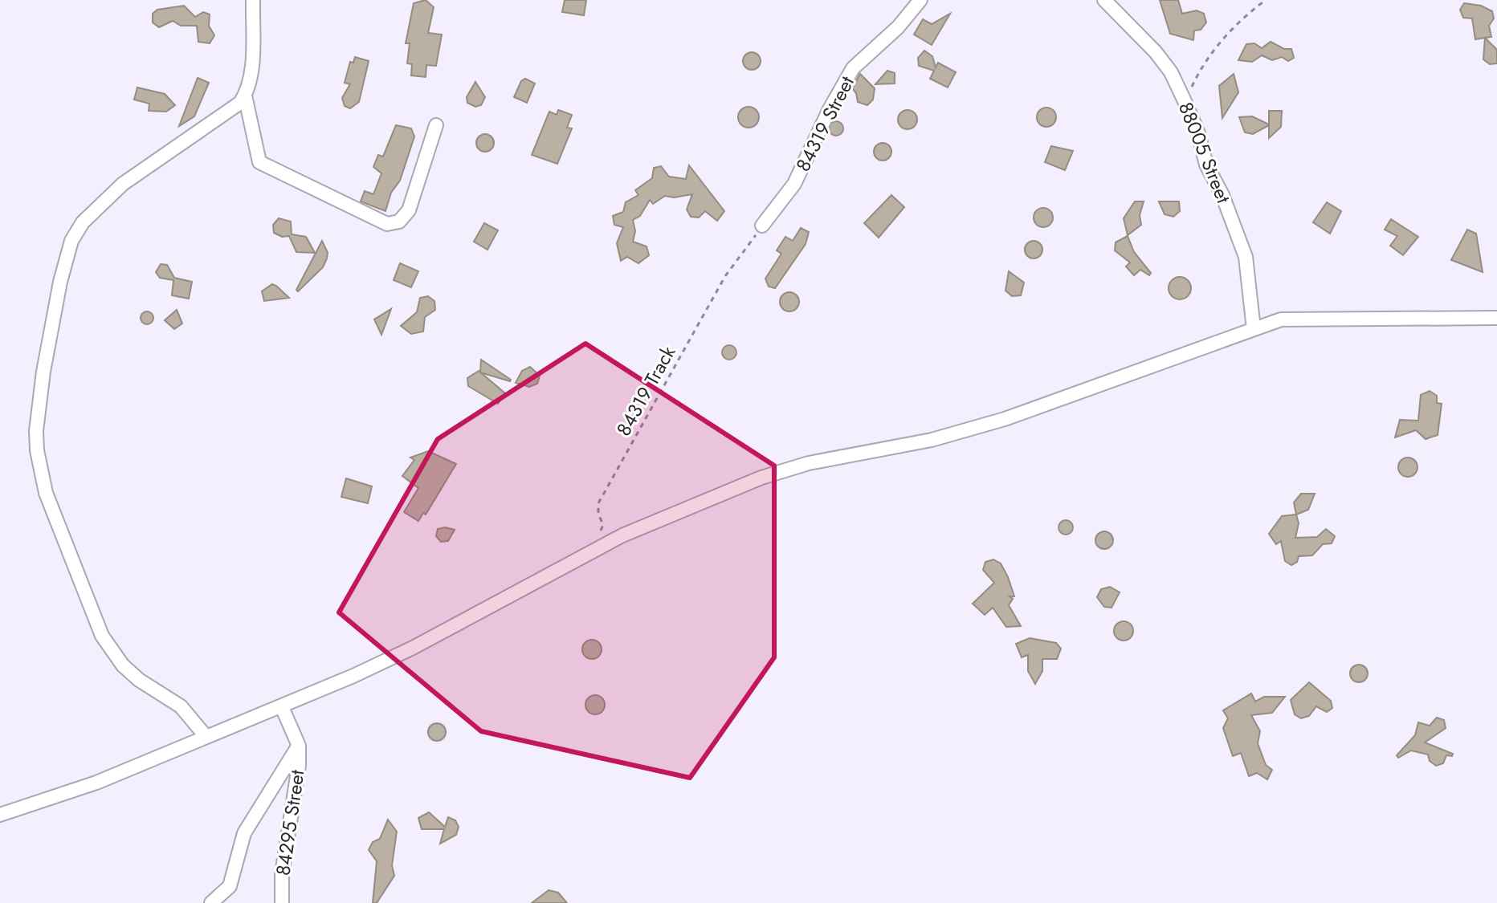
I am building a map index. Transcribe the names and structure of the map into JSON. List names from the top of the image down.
{
  "streets": {
    "street": ["84319 Street", "88005 Street", "84295 Street"],
    "path": ["84319 Track"]
  },
  "crossings": [
    ["84319 Street", "84319 Track"]
  ]
}
